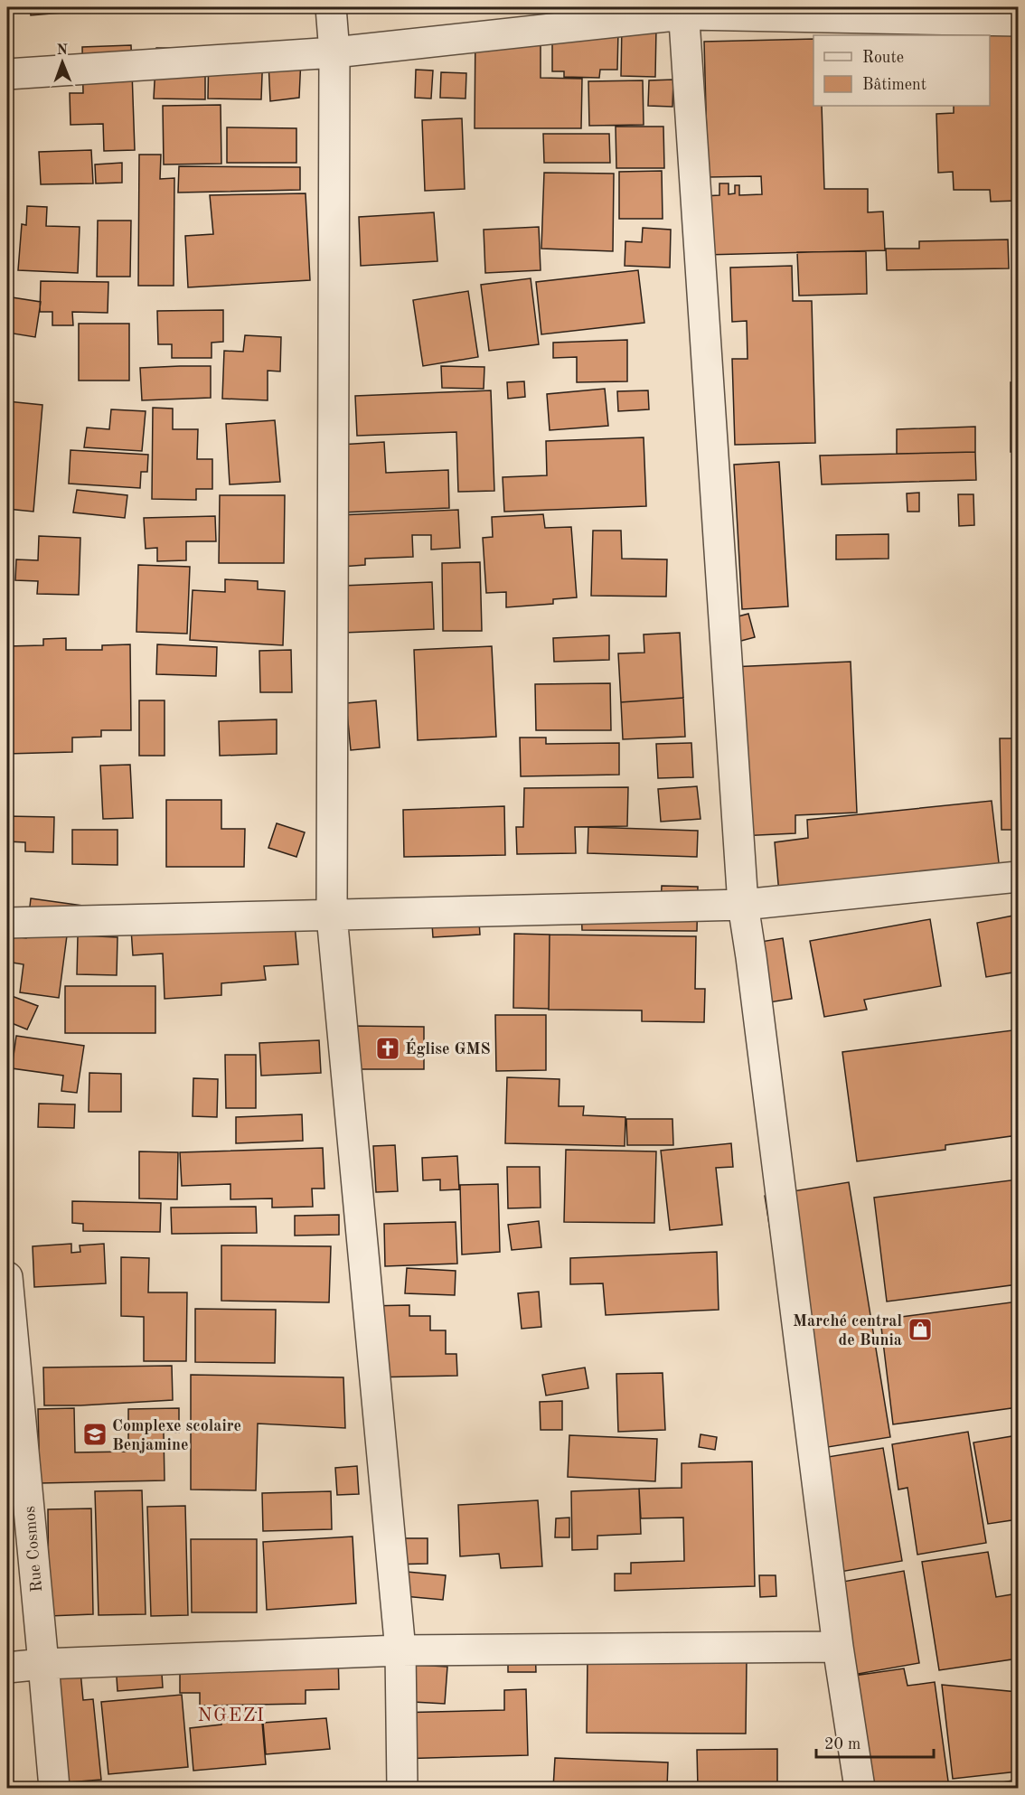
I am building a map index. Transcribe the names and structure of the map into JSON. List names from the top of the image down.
{
  "streets": {
    "street": ["Rue Cosmos"]
  },
  "districts": ["NGEZI"],
  "places": {
    "church": ["Église GMS"],
    "shop": ["Marché central de Bunia"],
    "school or university": ["Complexe scolaire Benjamine"]
  },
  "legend": ["Route", "Bâtiment"],
  "scale_bar": "20 m",
  "north": "top"
}
